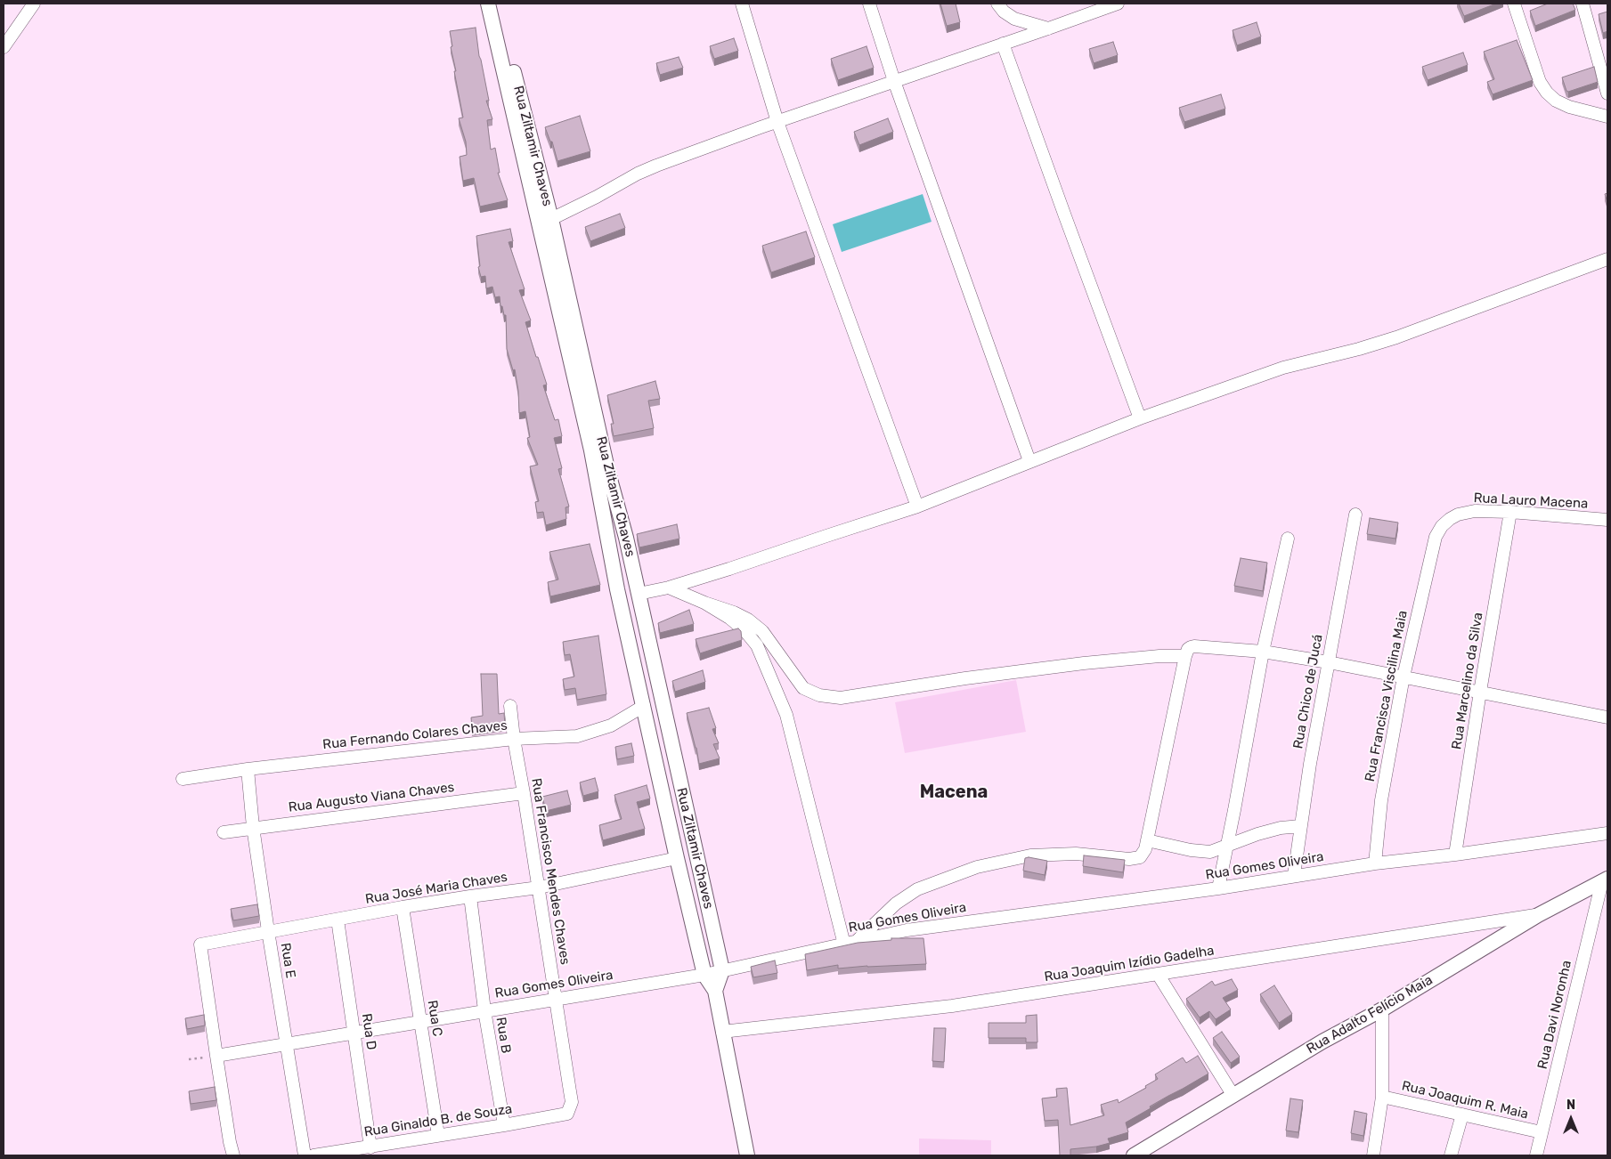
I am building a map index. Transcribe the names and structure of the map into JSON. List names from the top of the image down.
{
  "streets": {
    "street": [
      "Rua Ziltamir Chaves",
      "Rua Lauro Macena",
      "Rua Marcelino da Silva",
      "Rua Chico de Jucá",
      "Rua Francisca Viscilina Maia",
      "Rua Fernando Colares Chaves",
      "Rua Augusto Viana Chaves",
      "Rua Gomes Oliveira",
      "Rua Francisco Mendes Chaves",
      "Rua José Maria Chaves",
      "Rua E",
      "Rua Joaquim Izídio Gadelha",
      "Rua Adalto Felício Maia",
      "Rua Davi Noronha",
      "Rua C",
      "Rua D",
      "Rua B",
      "Rua Joaquim R. Maia",
      "Rua Ginaldo B. de Souza"
    ]
  },
  "crossings": [
    ["Rua Ziltamir Chaves", "Rua Fernando Colares Chaves"],
    ["Rua Ziltamir Chaves", "Rua Gomes Oliveira"],
    ["Rua Ziltamir Chaves", "Rua José Maria Chaves"],
    ["Rua Ziltamir Chaves", "Rua Joaquim Izídio Gadelha"],
    ["Rua Lauro Macena", "Rua Marcelino da Silva"],
    ["Rua Lauro Macena", "Rua Francisca Viscilina Maia"],
    ["Rua Marcelino da Silva", "Rua Gomes Oliveira"],
    ["Rua Chico de Jucá", "Rua Gomes Oliveira"],
    ["Rua Francisca Viscilina Maia", "Rua Gomes Oliveira"],
    ["Rua Fernando Colares Chaves", "Rua Francisco Mendes Chaves"],
    ["Rua Fernando Colares Chaves", "Rua E"],
    ["Rua Augusto Viana Chaves", "Rua Francisco Mendes Chaves"],
    ["Rua Augusto Viana Chaves", "Rua E"],
    ["Rua Gomes Oliveira", "Rua Francisco Mendes Chaves"],
    ["Rua Gomes Oliveira", "Rua José Maria Chaves"],
    ["Rua Gomes Oliveira", "Rua E"],
    ["Rua Gomes Oliveira", "Rua C"],
    ["Rua Gomes Oliveira", "Rua D"],
    ["Rua Gomes Oliveira", "Rua B"],
    ["Rua Francisco Mendes Chaves", "Rua José Maria Chaves"],
    ["Rua Francisco Mendes Chaves", "Rua Ginaldo B. de Souza"],
    ["Rua José Maria Chaves", "Rua E"],
    ["Rua José Maria Chaves", "Rua C"],
    ["Rua José Maria Chaves", "Rua D"],
    ["Rua José Maria Chaves", "Rua B"],
    ["Rua Joaquim Izídio Gadelha", "Rua Adalto Felício Maia"],
    ["Rua Adalto Felício Maia", "Rua Davi Noronha"],
    ["Rua Davi Noronha", "Rua Joaquim R. Maia"],
    ["Rua C", "Rua Ginaldo B. de Souza"],
    ["Rua D", "Rua Ginaldo B. de Souza"],
    ["Rua B", "Rua Ginaldo B. de Souza"]
  ],
  "districts": ["Macena"],
  "north": "top"
}
